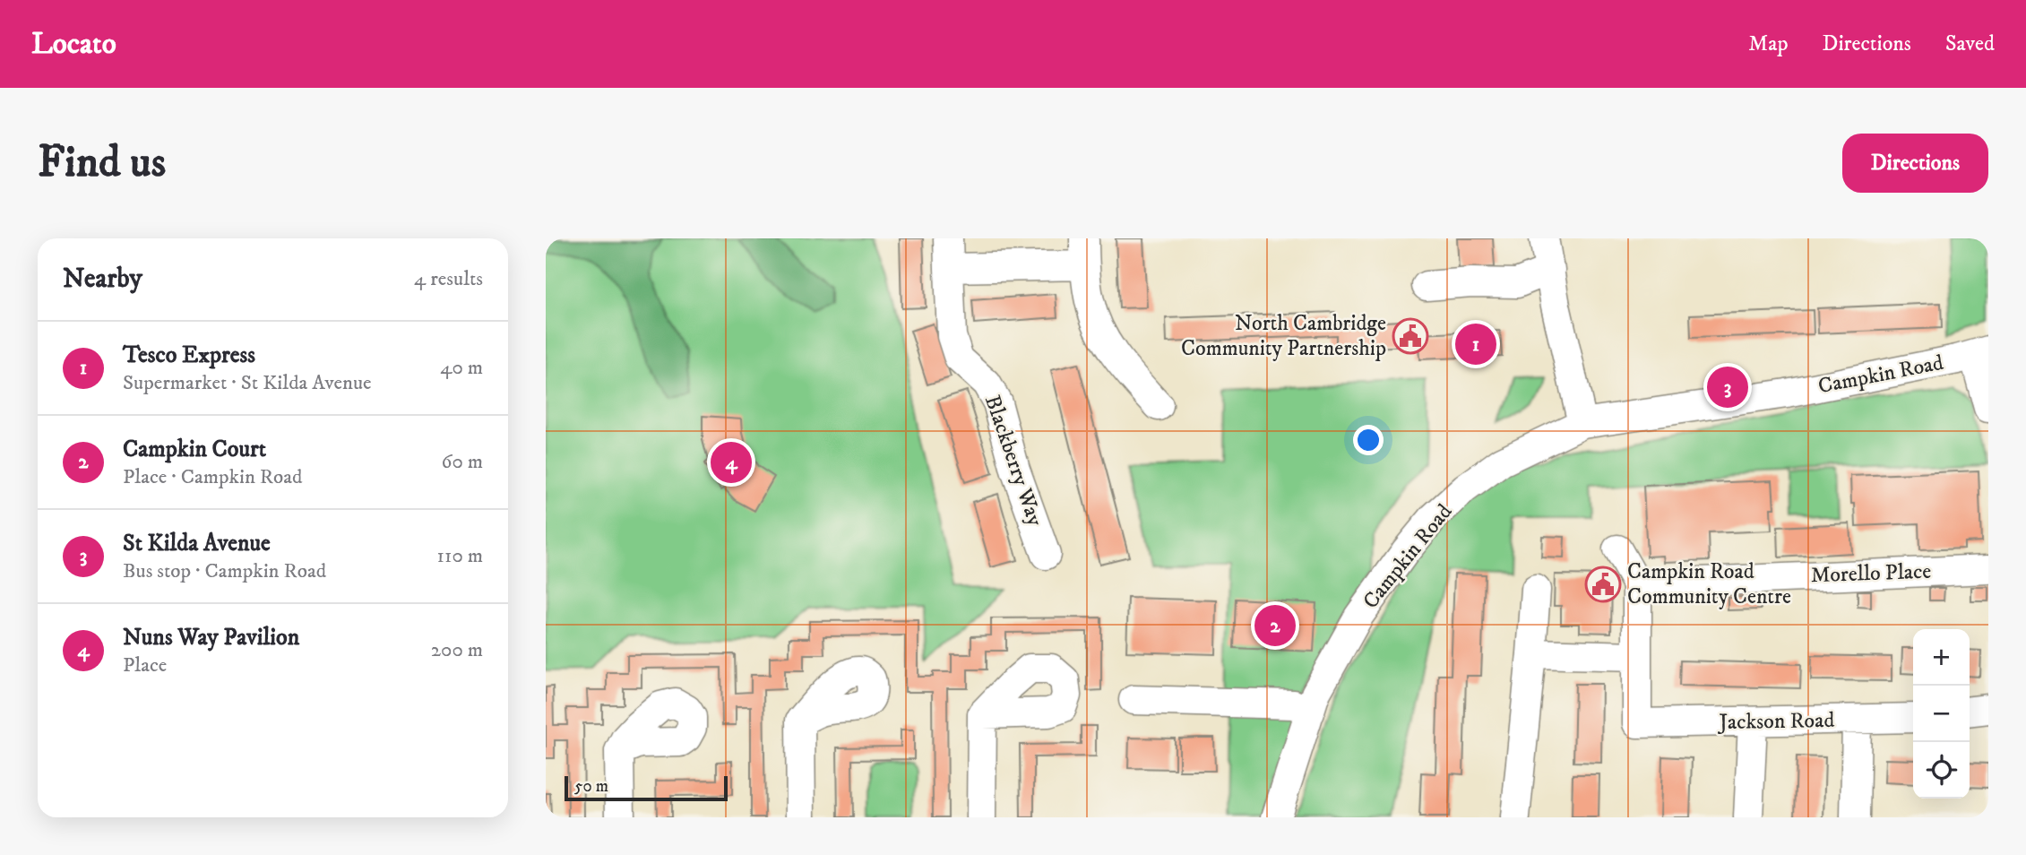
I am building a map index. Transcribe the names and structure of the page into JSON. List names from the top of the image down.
{
  "streets": {
    "street": [
      "Campkin Road",
      "Blackberry Way",
      "Morello Place",
      "Jackson Road"
    ]
  },
  "places": {
    "public building": ["North Cambridge Community Partnership", "Campkin Road Community Centre"]
  },
  "scale_bar": "50 m",
  "page": {
    "header": "Locato",
    "nav": ["Map", "Directions", "Saved"],
    "buttons": "Directions",
    "title": "Find us",
    "heading": ["Nearby", "4 results"],
    "list": [
      {
        "mark": "1",
        "name": "Tesco Express",
        "note": "Supermarket · St Kilda Avenue",
        "value": "40 m"
      },
      {
        "mark": "2",
        "name": "Campkin Court",
        "note": "Place · Campkin Road",
        "value": "60 m"
      },
      {
        "mark": "3",
        "name": "St Kilda Avenue",
        "note": "Bus stop · Campkin Road",
        "value": "110 m"
      },
      {
        "mark": "4",
        "name": "Nuns Way Pavilion",
        "note": "Place",
        "value": "200 m"
      }
    ],
    "pins": [
      "1",
      "3",
      "4",
      "2"
    ],
    "map_buttons": ["+", "−"],
    "scale": "50 m"
  }
}
